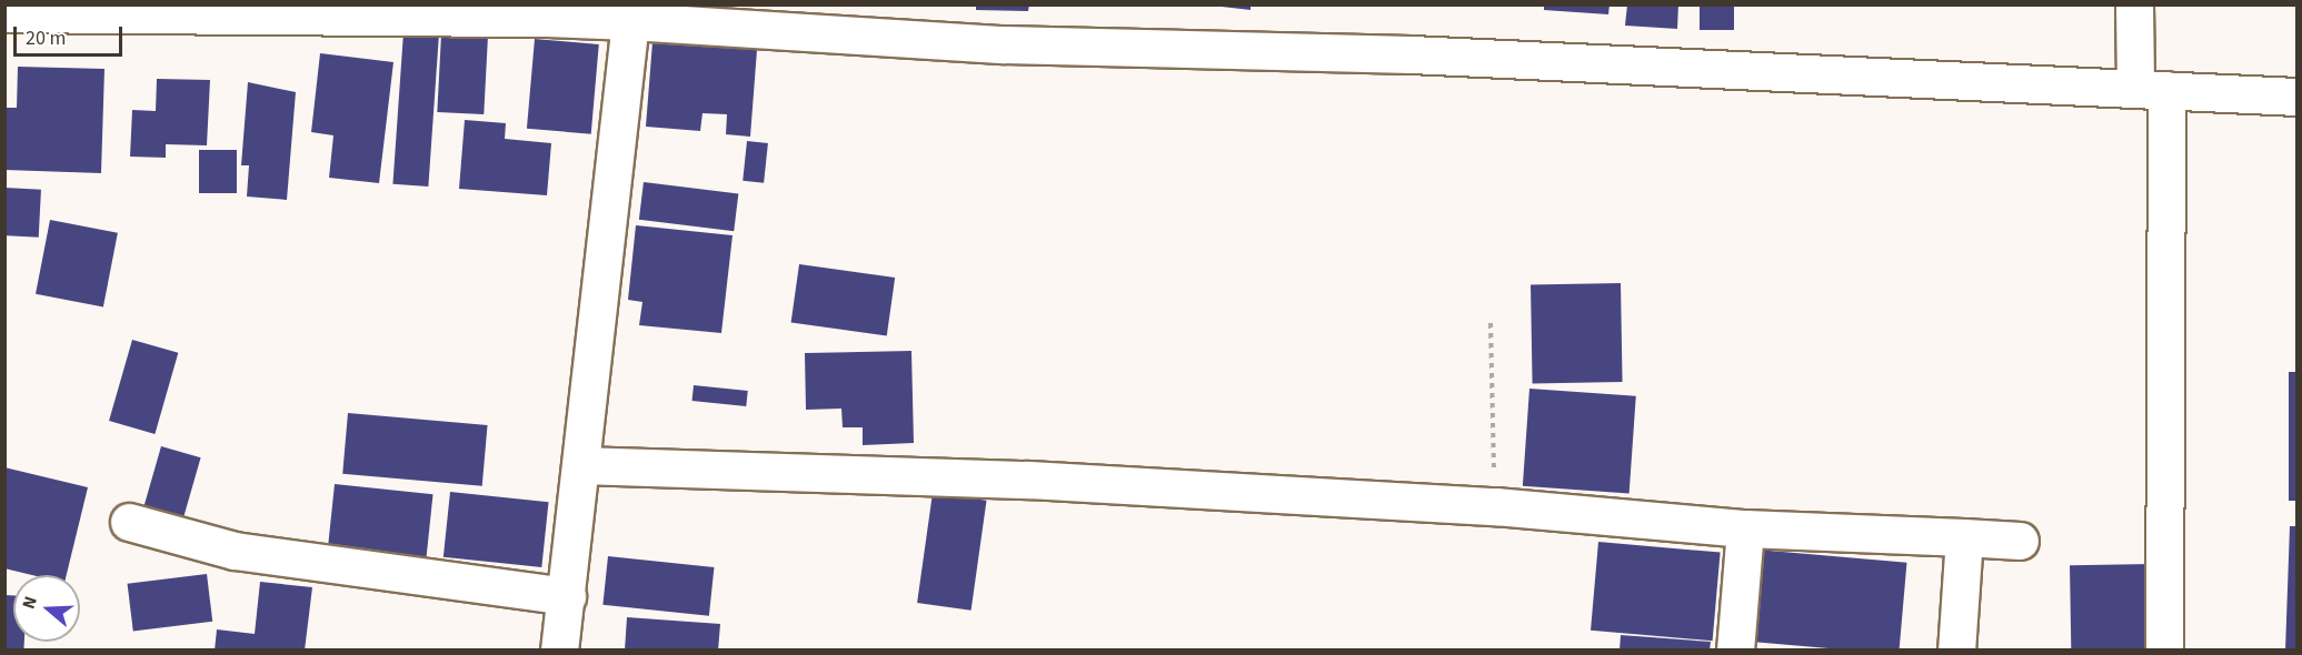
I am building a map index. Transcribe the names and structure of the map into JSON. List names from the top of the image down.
{
  "scale_bar": "20 m",
  "north": "left"
}
